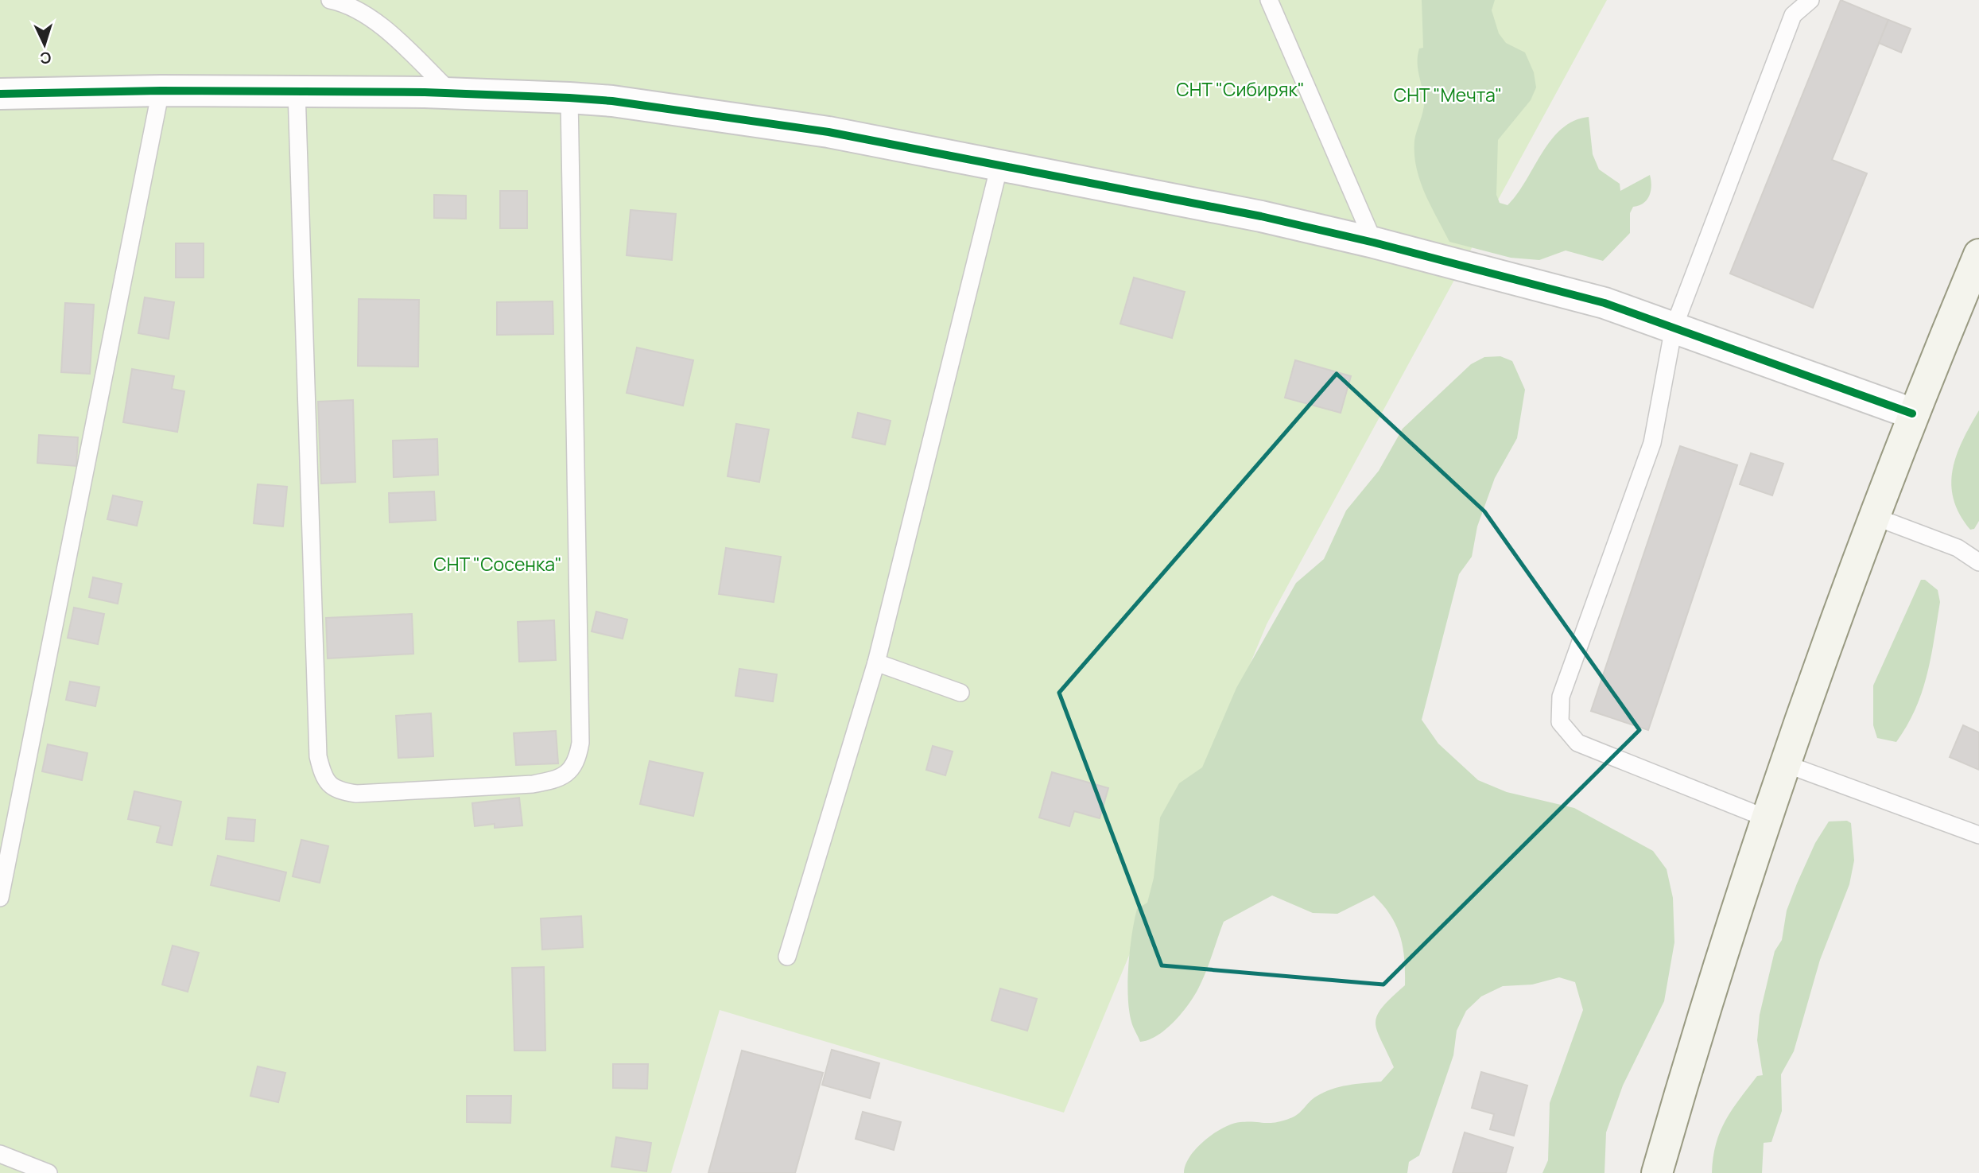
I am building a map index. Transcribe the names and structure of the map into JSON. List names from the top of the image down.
{
  "parks": ["СНТ \"Сибиряк\"", "СНТ \"Мечта\"", "СНТ \"Сосенка\""],
  "north": "bottom"
}
